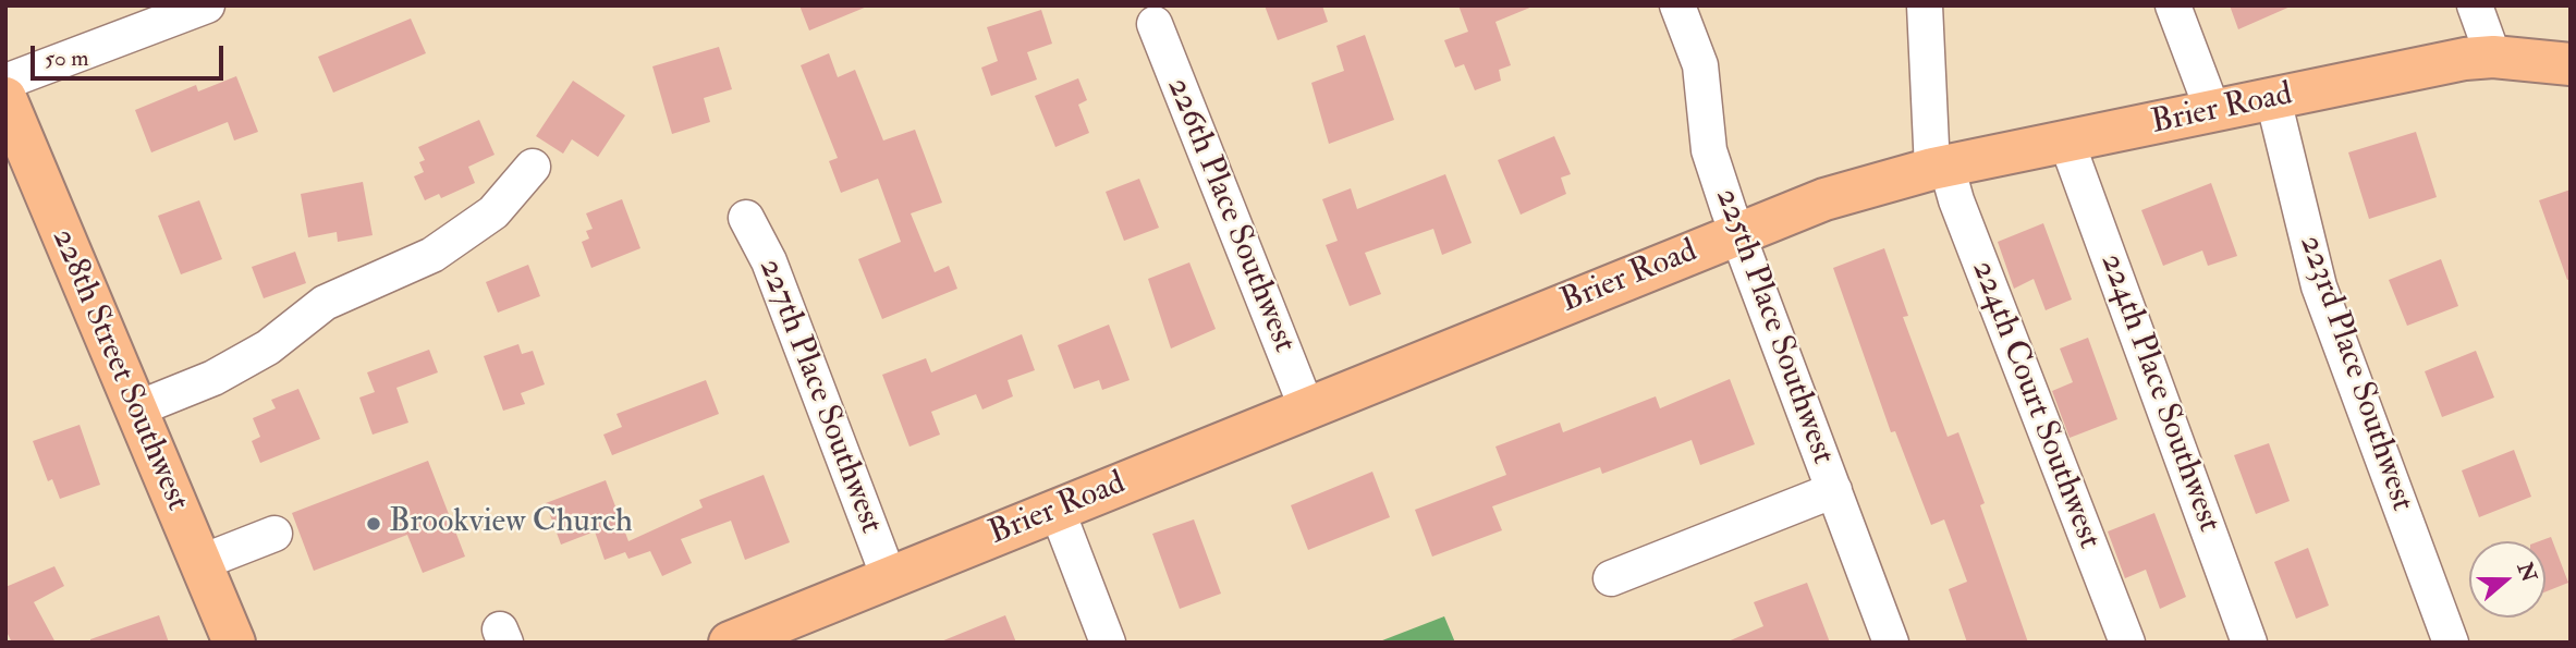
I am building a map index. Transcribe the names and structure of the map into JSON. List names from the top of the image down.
{
  "streets": {
    "main road": ["Brier Road", "228th Street Southwest"],
    "street": [
      "226th Place Southwest",
      "225th Place Southwest",
      "223rd Place Southwest",
      "224th Place Southwest",
      "227th Place Southwest",
      "224th Court Southwest"
    ]
  },
  "crossings": [
    ["Brier Road", "226th Place Southwest"],
    ["Brier Road", "225th Place Southwest"],
    ["Brier Road", "223rd Place Southwest"],
    ["Brier Road", "224th Place Southwest"],
    ["Brier Road", "227th Place Southwest"],
    ["Brier Road", "224th Court Southwest"]
  ],
  "places": ["Brookview Church"],
  "scale_bar": "50 m",
  "north": "right"
}
